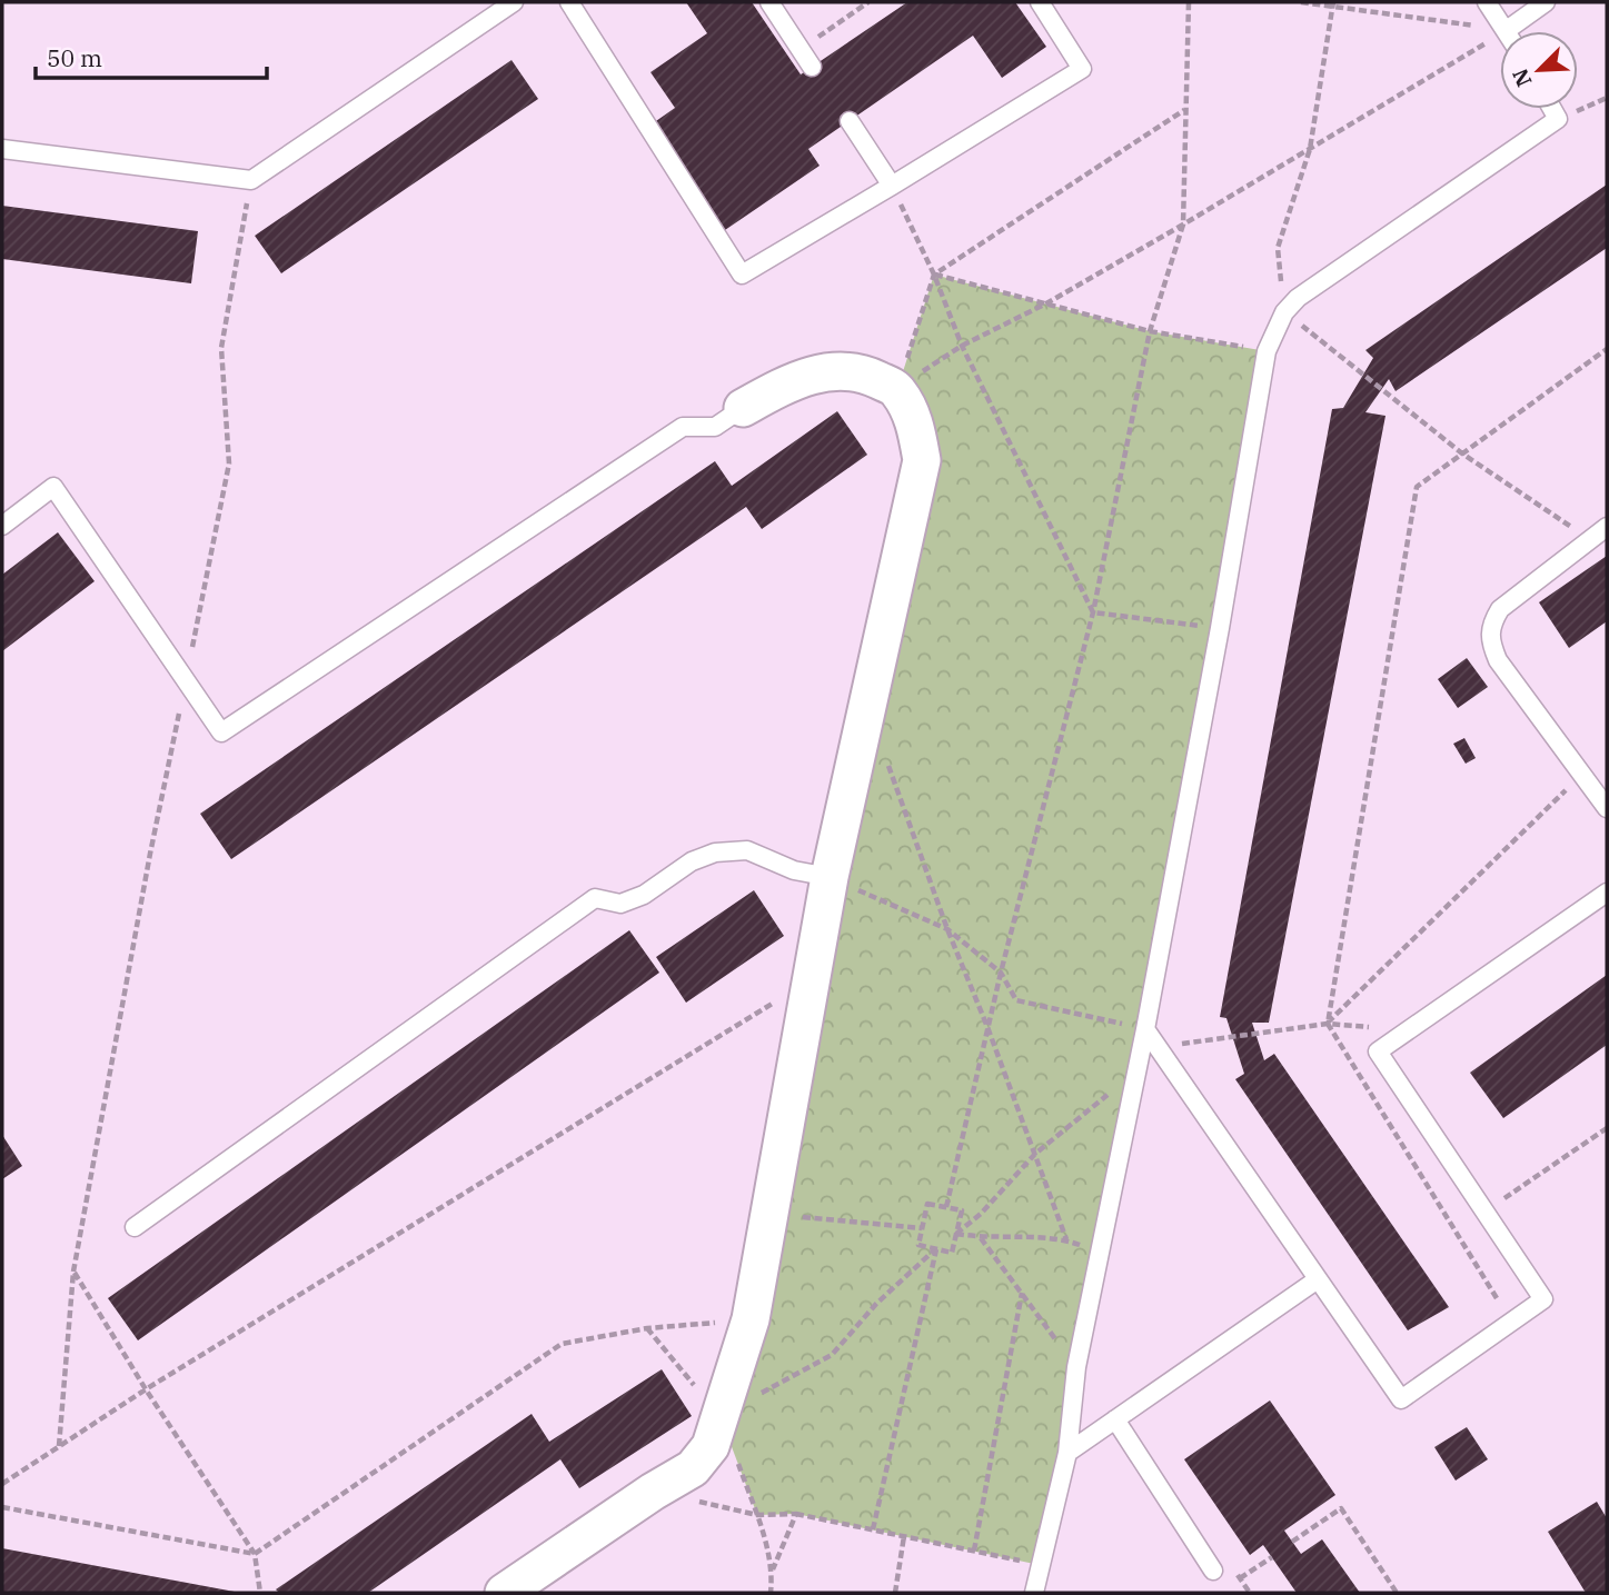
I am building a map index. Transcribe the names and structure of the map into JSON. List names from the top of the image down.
{
  "scale_bar": "50 m",
  "north": "bottom left"
}
